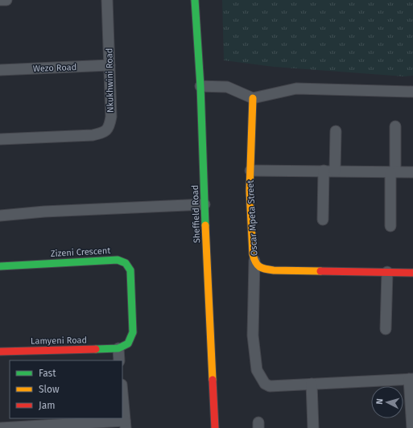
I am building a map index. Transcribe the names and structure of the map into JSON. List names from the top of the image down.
{
  "streets": {
    "street": [
      "Wezo Road",
      "Nkukhwini Road",
      "Sheffield Road",
      "Oscar Mpeta Street",
      "Zizeni Crescent",
      "Lamyeni Road"
    ]
  },
  "crossings": [
    ["Wezo Road", "Nkukhwini Road"],
    ["Zizeni Crescent", "Lamyeni Road"]
  ],
  "legend": ["Fast", "Slow", "Jam"],
  "north": "left"
}
